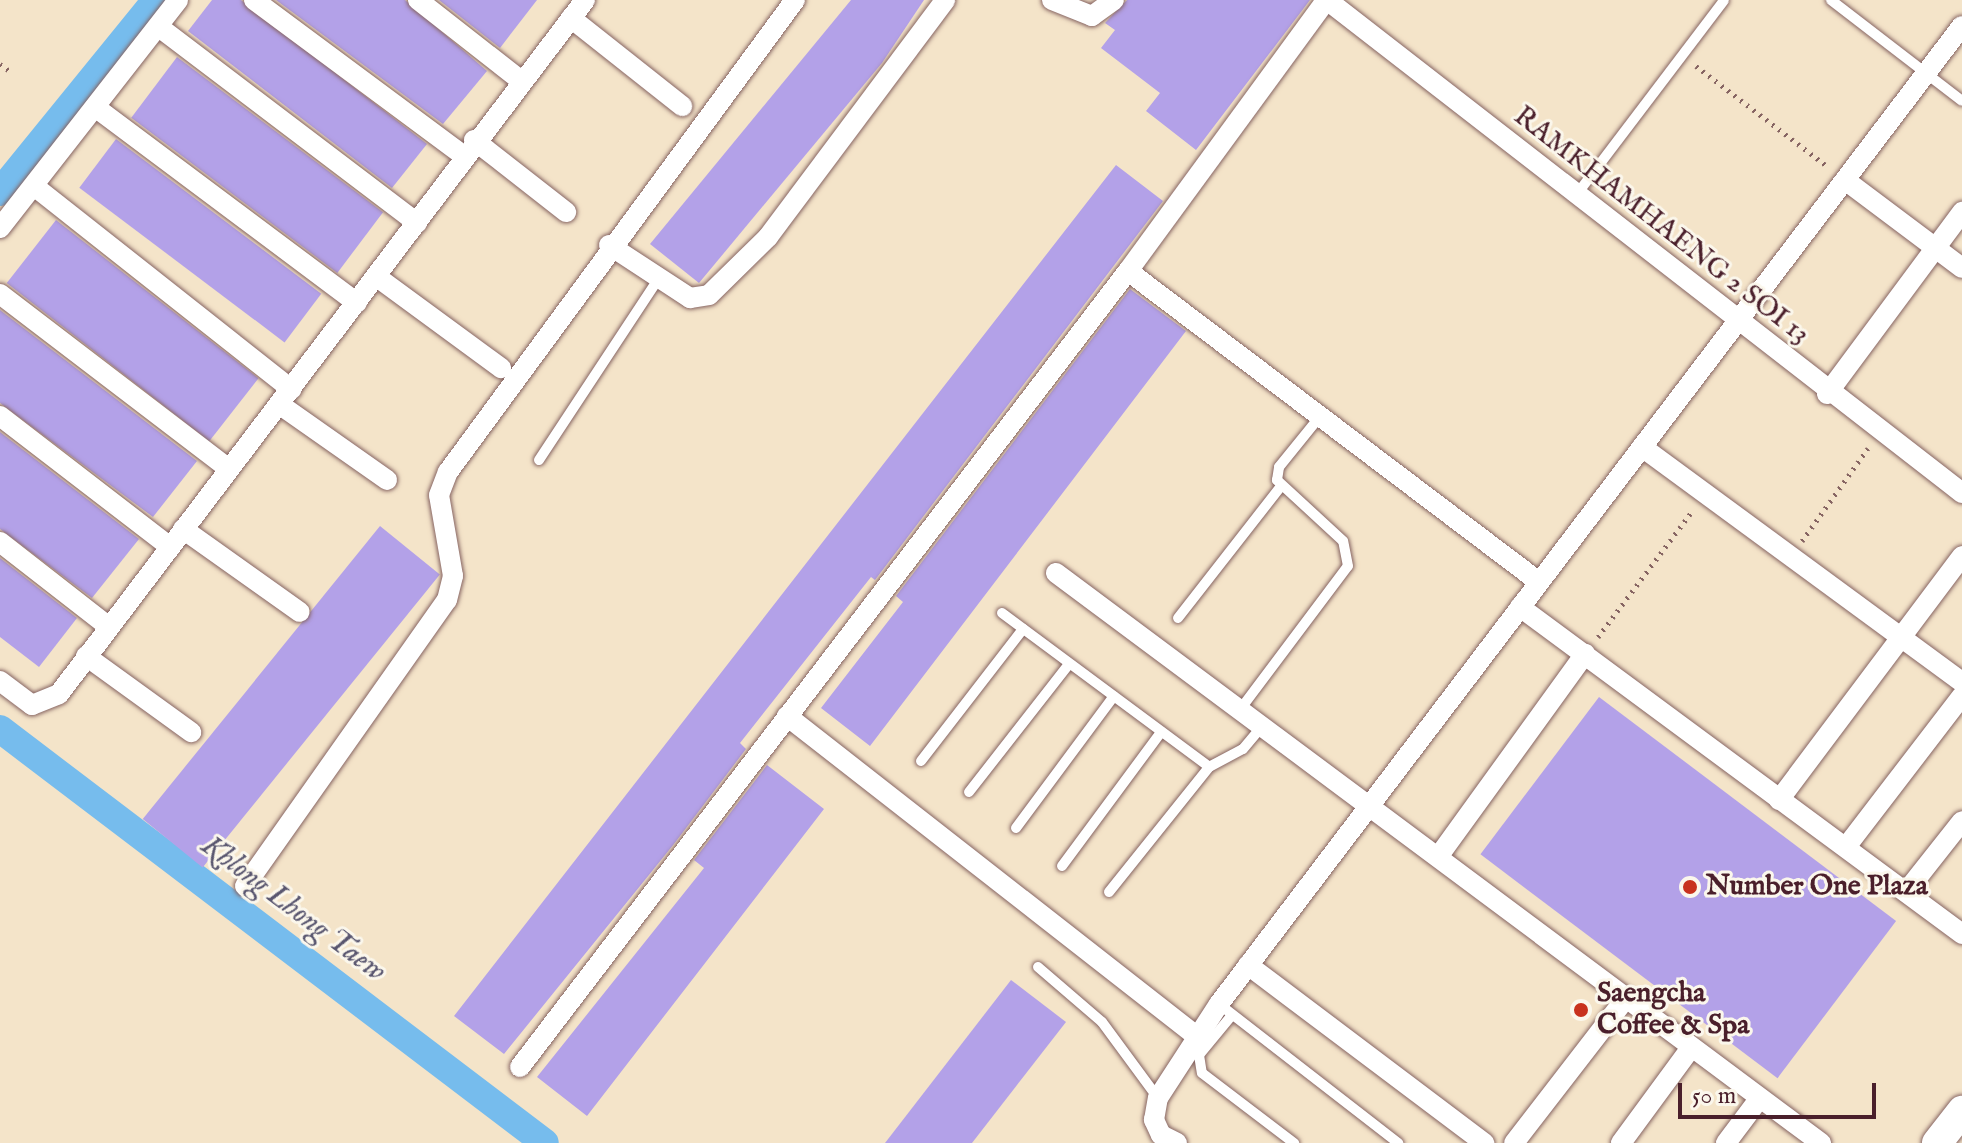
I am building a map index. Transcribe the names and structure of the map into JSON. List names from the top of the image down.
{
  "streets": {
    "street": ["RAMKHAMHAENG 2 SOI 13"]
  },
  "water": ["Khlong Lhong Taew"],
  "places": ["Number One Plaza", "Saengcha Coffee & Spa"],
  "scale_bar": "50 m"
}
